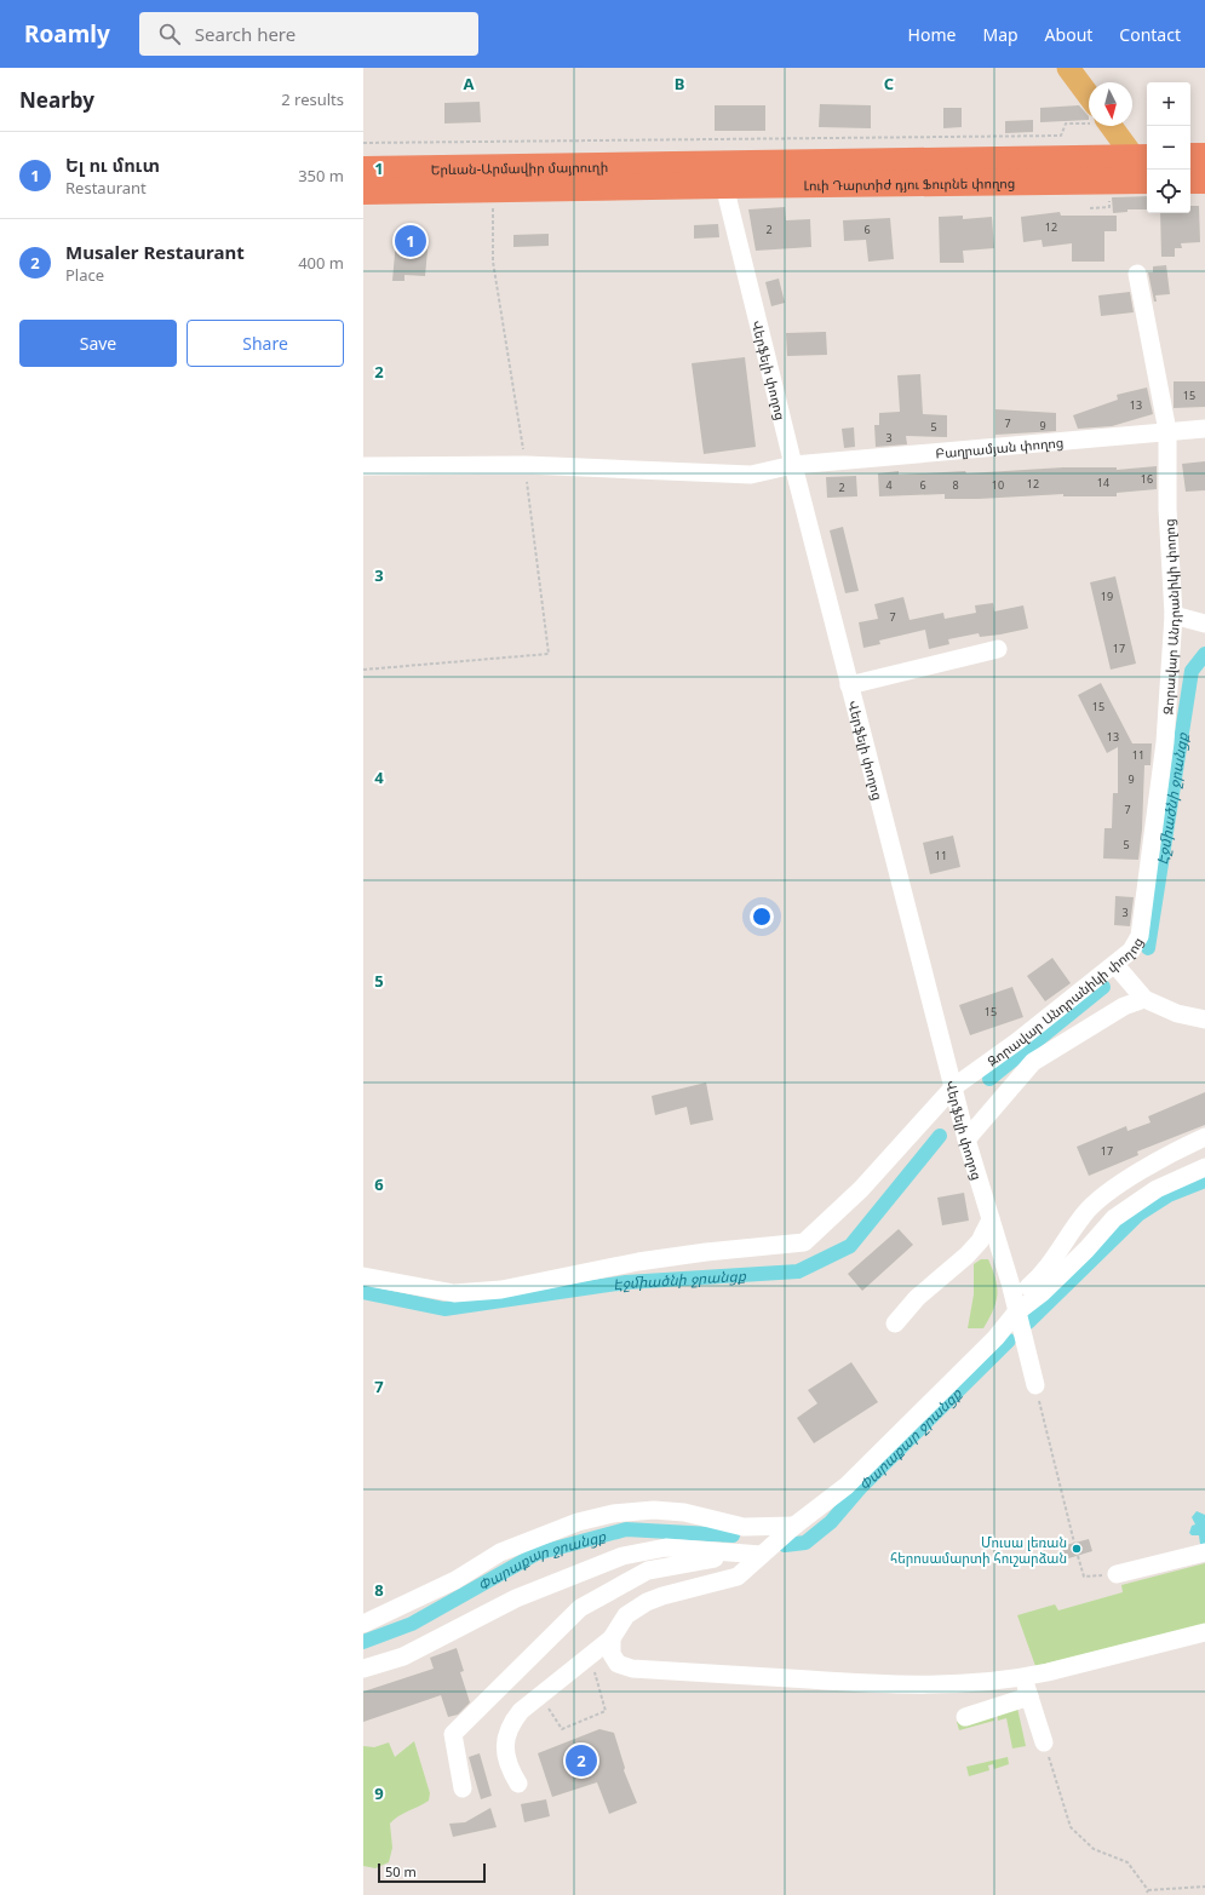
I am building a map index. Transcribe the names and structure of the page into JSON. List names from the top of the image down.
{
  "streets": {
    "highway": ["Երևան-Արմավիր մայրուղի", "Լուի Դարտիժ դյու Ֆուրնե փողոց"],
    "street": ["Վերֆելի փողոց", "Բաղրամյան փողոց", "Զորավար Անդրանիկի փողոց"]
  },
  "crossings": [
    ["Երևան-Արմավիր մայրուղի", "Լուի Դարտիժ դյու Ֆուրնե փողոց"],
    ["Լուի Դարտիժ դյու Ֆուրնե փողոց", "Վերֆելի փողոց"],
    ["Վերֆելի փողոց", "Բաղրամյան փողոց"],
    ["Վերֆելի փողոց", "Զորավար Անդրանիկի փողոց"],
    ["Բաղրամյան փողոց", "Զորավար Անդրանիկի փողոց"]
  ],
  "water": ["Էջմիածնի ջրանցք", "Փարաքար ջրանցք"],
  "places": ["Մուսա լեռան հերոսամարտի հուշարձան"],
  "house_numbers": [
    "12",
    "2",
    "6",
    "15",
    "13",
    "7",
    "9",
    "5",
    "3",
    "16",
    "14",
    "12",
    "4",
    "6",
    "8",
    "10",
    "2",
    "19",
    "7",
    "17",
    "15",
    "13",
    "11",
    "9",
    "7",
    "5",
    "11",
    "3",
    "15",
    "17"
  ],
  "scale_bar": "50 m",
  "north": "bottom",
  "page": {
    "header": "Roamly",
    "search": "Search here",
    "nav": [
      "Home",
      "Map",
      "About",
      "Contact"
    ],
    "heading": ["Nearby", "2 results"],
    "map_buttons": ["+", "−"],
    "list": [
      {
        "mark": "1",
        "name": "Ել ու մուտ",
        "note": "Restaurant",
        "value": "350 m"
      },
      {
        "mark": "2",
        "name": "Musaler Restaurant",
        "note": "Place",
        "value": "400 m"
      }
    ],
    "pins": ["1", "2"],
    "buttons": ["Save", "Share"],
    "scale": "50 m"
  },
  "grid": {
    "columns": ["A", "B", "C"],
    "rows": [
      "1",
      "2",
      "3",
      "4",
      "5",
      "6",
      "7",
      "8",
      "9"
    ]
  }
}
